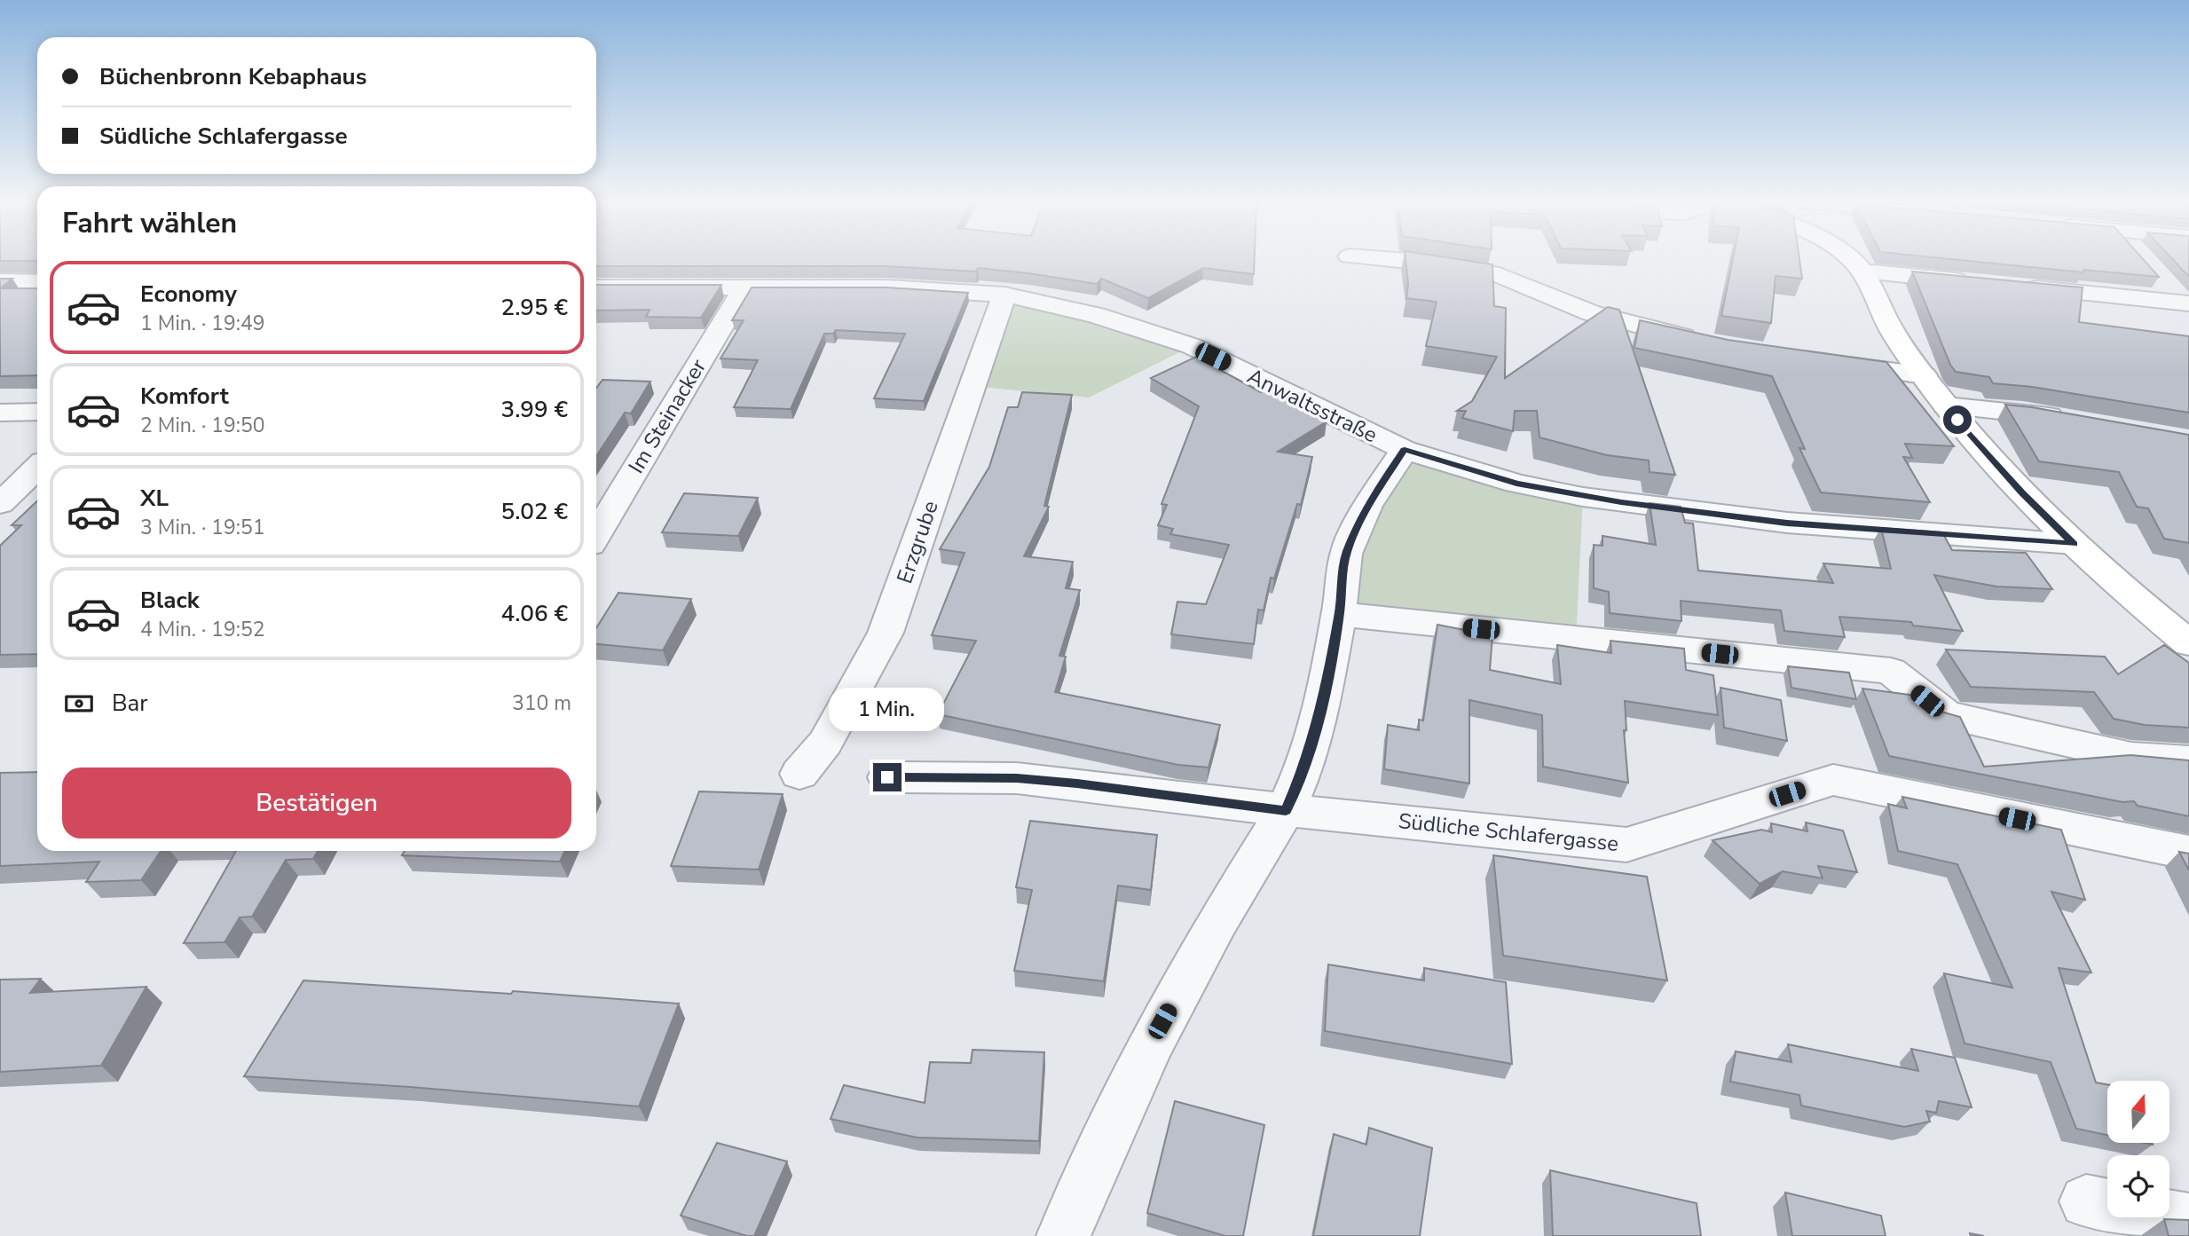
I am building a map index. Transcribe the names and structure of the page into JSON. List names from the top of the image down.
{
  "streets": {
    "street": [
      "Anwaltsstraße",
      "Im Steinacker",
      "Erzgrube",
      "Südliche Schlafergasse"
    ]
  },
  "crossings": [
    ["Anwaltsstraße", "Im Steinacker"],
    ["Anwaltsstraße", "Erzgrube"]
  ],
  "north": "top",
  "page": {
    "banner": ["Büchenbronn Kebaphaus", "Südliche Schlafergasse"],
    "heading": "Fahrt wählen",
    "list": [
      {
        "name": "Economy",
        "note": "1 Min. · 19:49",
        "value": "2.95 €"
      },
      {
        "name": "Komfort",
        "note": "2 Min. · 19:50",
        "value": "3.99 €"
      },
      {
        "name": "XL",
        "note": "3 Min. · 19:51",
        "value": "5.02 €"
      },
      {
        "name": "Black",
        "note": "4 Min. · 19:52",
        "value": "4.06 €"
      }
    ],
    "pay": ["Bar", "310 m"],
    "bubble": "1 Min.",
    "buttons": "Bestätigen"
  }
}
